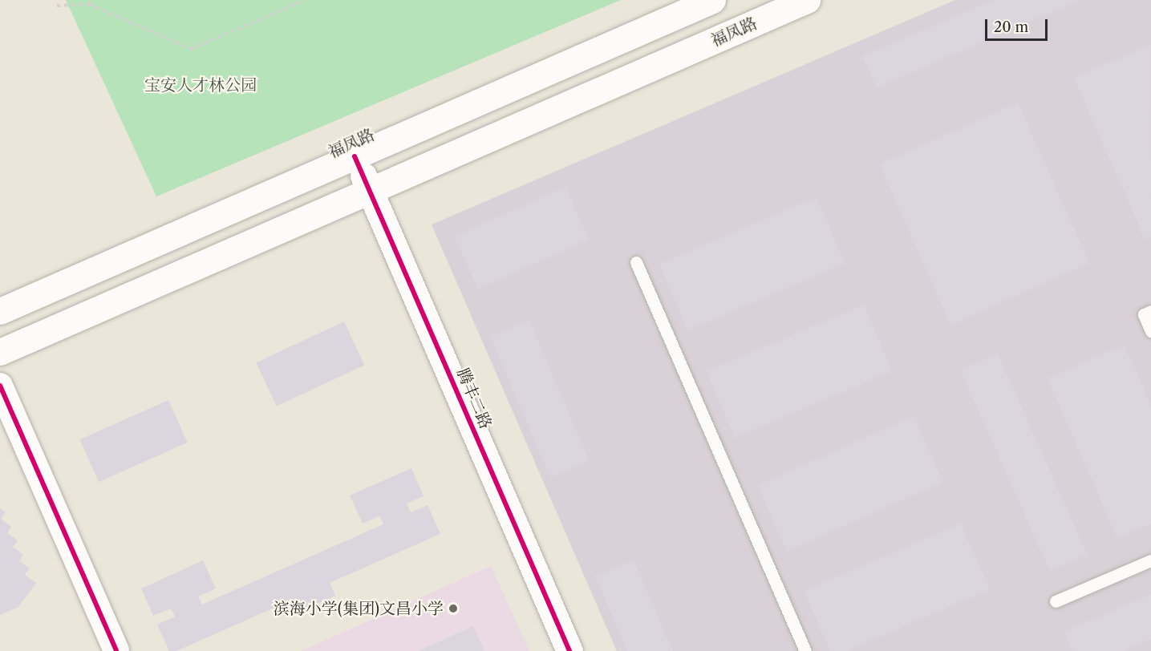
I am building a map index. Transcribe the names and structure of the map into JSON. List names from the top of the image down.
{
  "streets": {
    "main road": ["福凤路", "腾丰二路"]
  },
  "crossings": [
    ["福凤路", "腾丰二路"]
  ],
  "parks": ["宝安人才林公园"],
  "places": ["滨海小学(集团)文昌小学"],
  "scale_bar": "20 m"
}
